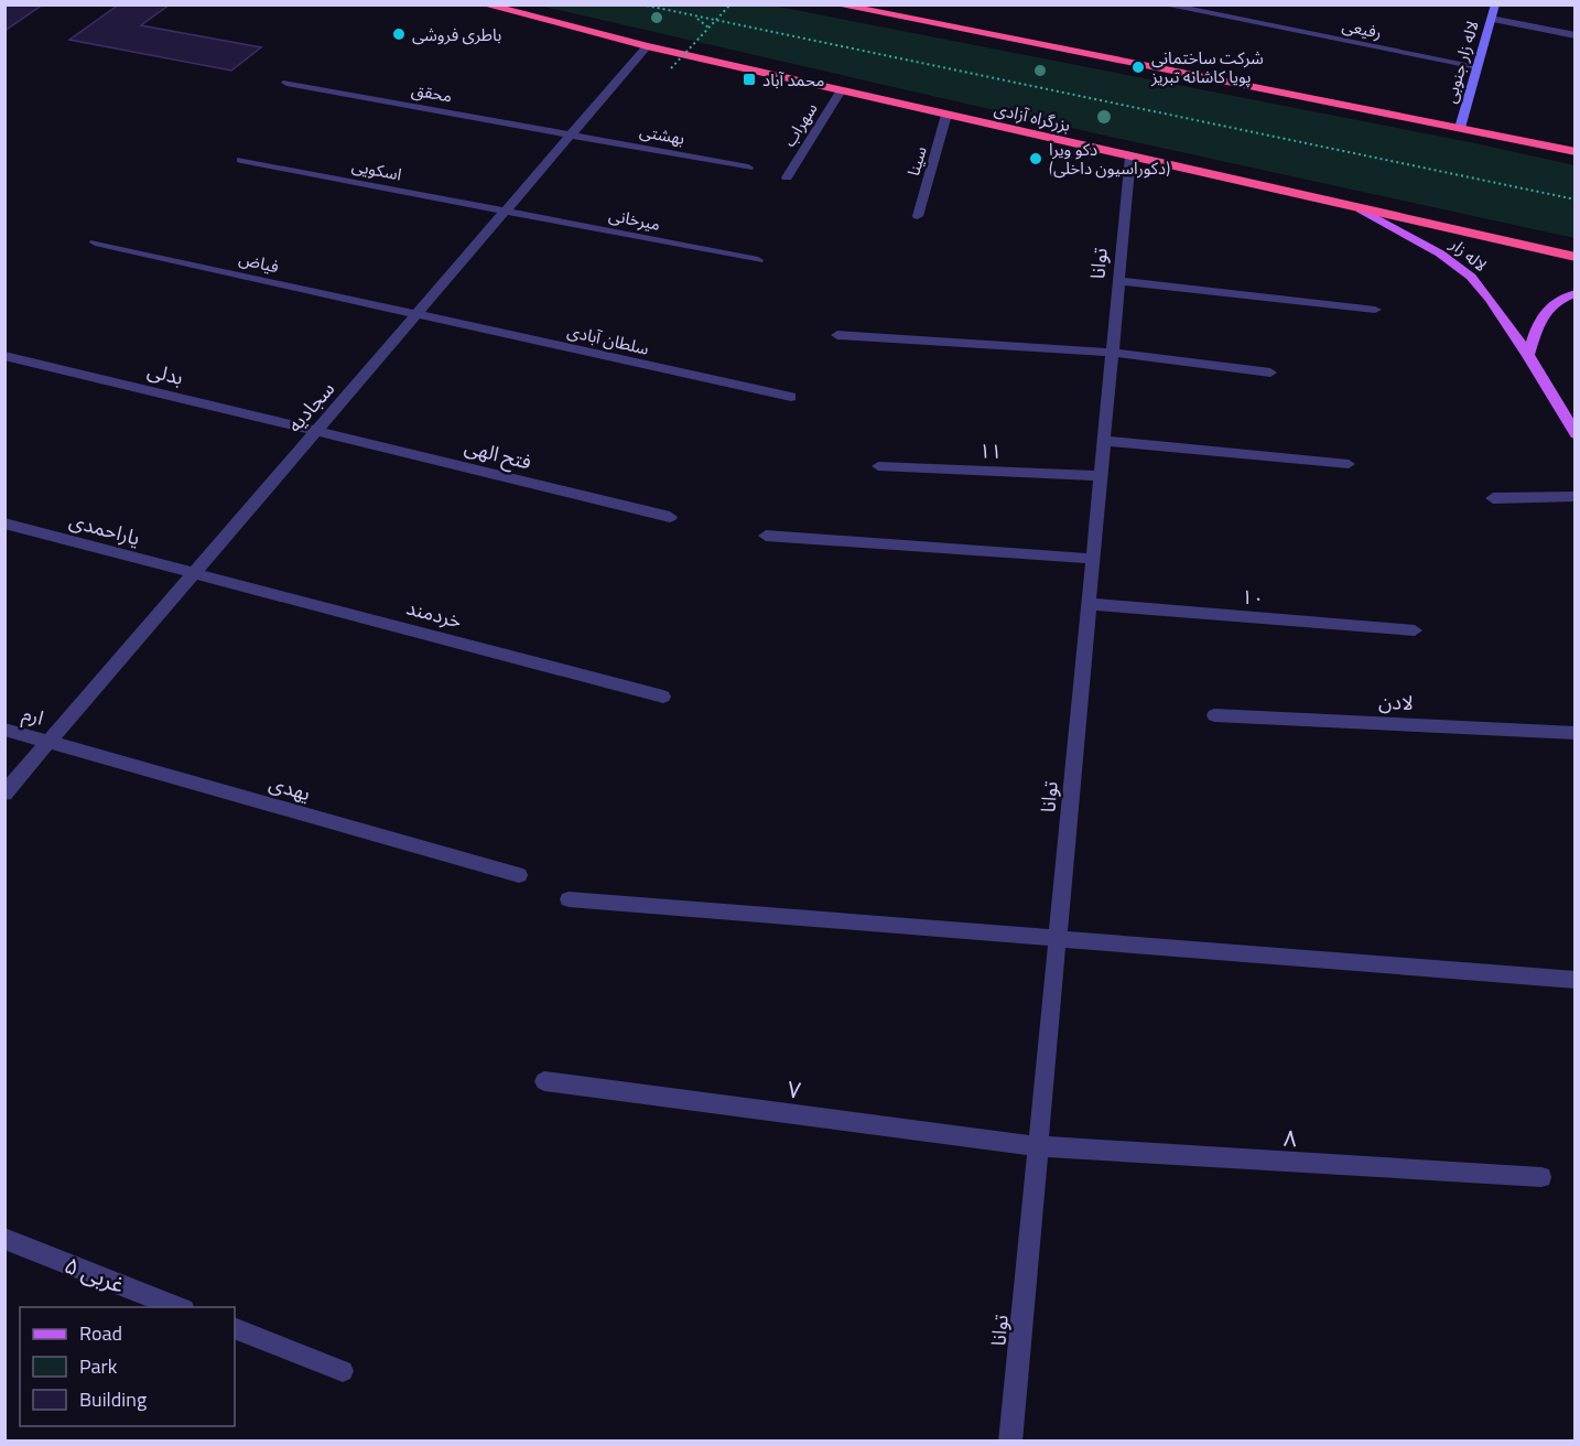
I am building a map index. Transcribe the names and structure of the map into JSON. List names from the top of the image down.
{
  "streets": {
    "highway": ["بزرگراه آزادی"],
    "main road": ["لاله زار"],
    "street": [
      "رفیعی",
      "لاله زار جنوبی",
      "محقق",
      "سهراب",
      "بهشتی",
      "سینا",
      "اسکویی",
      "میرخانی",
      "فیاض",
      "توانا",
      "سلطان آبادی",
      "بدلی",
      "سجادیه",
      "۱۱",
      "فتح الهی",
      "یاراحمدی",
      "۱۰",
      "خردمند",
      "لادن",
      "ارم",
      "یهدی",
      "۷",
      "۸",
      "۵ غربی"
    ]
  },
  "crossings": [
    ["رفیعی", "لاله زار جنوبی"],
    ["محقق", "بهشتی"],
    ["محقق", "سجادیه"],
    ["بزرگراه آزادی", "سهراب"],
    ["بزرگراه آزادی", "سینا"],
    ["بزرگراه آزادی", "لاله زار"],
    ["بزرگراه آزادی", "توانا"],
    ["بزرگراه آزادی", "سجادیه"],
    ["بهشتی", "سجادیه"],
    ["اسکویی", "میرخانی"],
    ["اسکویی", "سجادیه"],
    ["میرخانی", "سجادیه"],
    ["فیاض", "سلطان آبادی"],
    ["فیاض", "سجادیه"],
    ["توانا", "۱۱"],
    ["توانا", "۱۰"],
    ["توانا", "۷"],
    ["توانا", "۸"],
    ["سلطان آبادی", "سجادیه"],
    ["بدلی", "سجادیه"],
    ["بدلی", "فتح الهی"],
    ["سجادیه", "فتح الهی"],
    ["سجادیه", "یاراحمدی"],
    ["سجادیه", "خردمند"],
    ["سجادیه", "ارم"],
    ["سجادیه", "یهدی"],
    ["یاراحمدی", "خردمند"],
    ["ارم", "یهدی"],
    ["۷", "۸"]
  ],
  "places": {
    "other": ["باطری فروشی", "شرکت ساختمانی پویا کاشانه تبریز", "دکو ویرا (دکوراسیون داخلی)"],
    "transit": ["محمد آباد"]
  },
  "legend": ["Road", "Park", "Building"]
}
